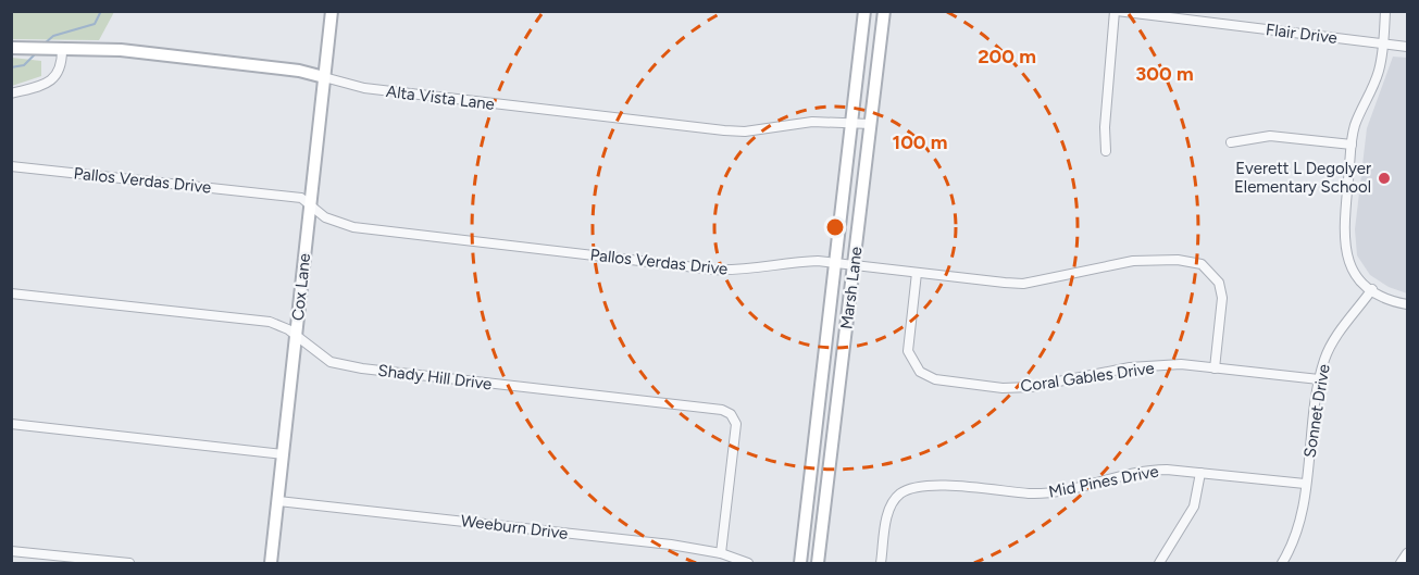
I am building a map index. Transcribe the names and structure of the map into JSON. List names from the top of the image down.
{
  "streets": {
    "main road": ["Alta Vista Lane", "Cox Lane", "Marsh Lane"],
    "street": [
      "Flair Drive",
      "Pallos Verdas Drive",
      "Shady Hill Drive",
      "Coral Gables Drive",
      "Sonnet Drive",
      "Mid Pines Drive",
      "Weeburn Drive"
    ]
  },
  "crossings": [
    ["Alta Vista Lane", "Cox Lane"],
    ["Alta Vista Lane", "Marsh Lane"],
    ["Pallos Verdas Drive", "Cox Lane"],
    ["Pallos Verdas Drive", "Marsh Lane"],
    ["Pallos Verdas Drive", "Coral Gables Drive"],
    ["Cox Lane", "Shady Hill Drive"],
    ["Cox Lane", "Weeburn Drive"],
    ["Shady Hill Drive", "Weeburn Drive"],
    ["Coral Gables Drive", "Sonnet Drive"],
    ["Sonnet Drive", "Mid Pines Drive"]
  ],
  "places": ["Everett L Degolyer Elementary School"],
  "rings": ["200 m", "300 m", "100 m"]
}
